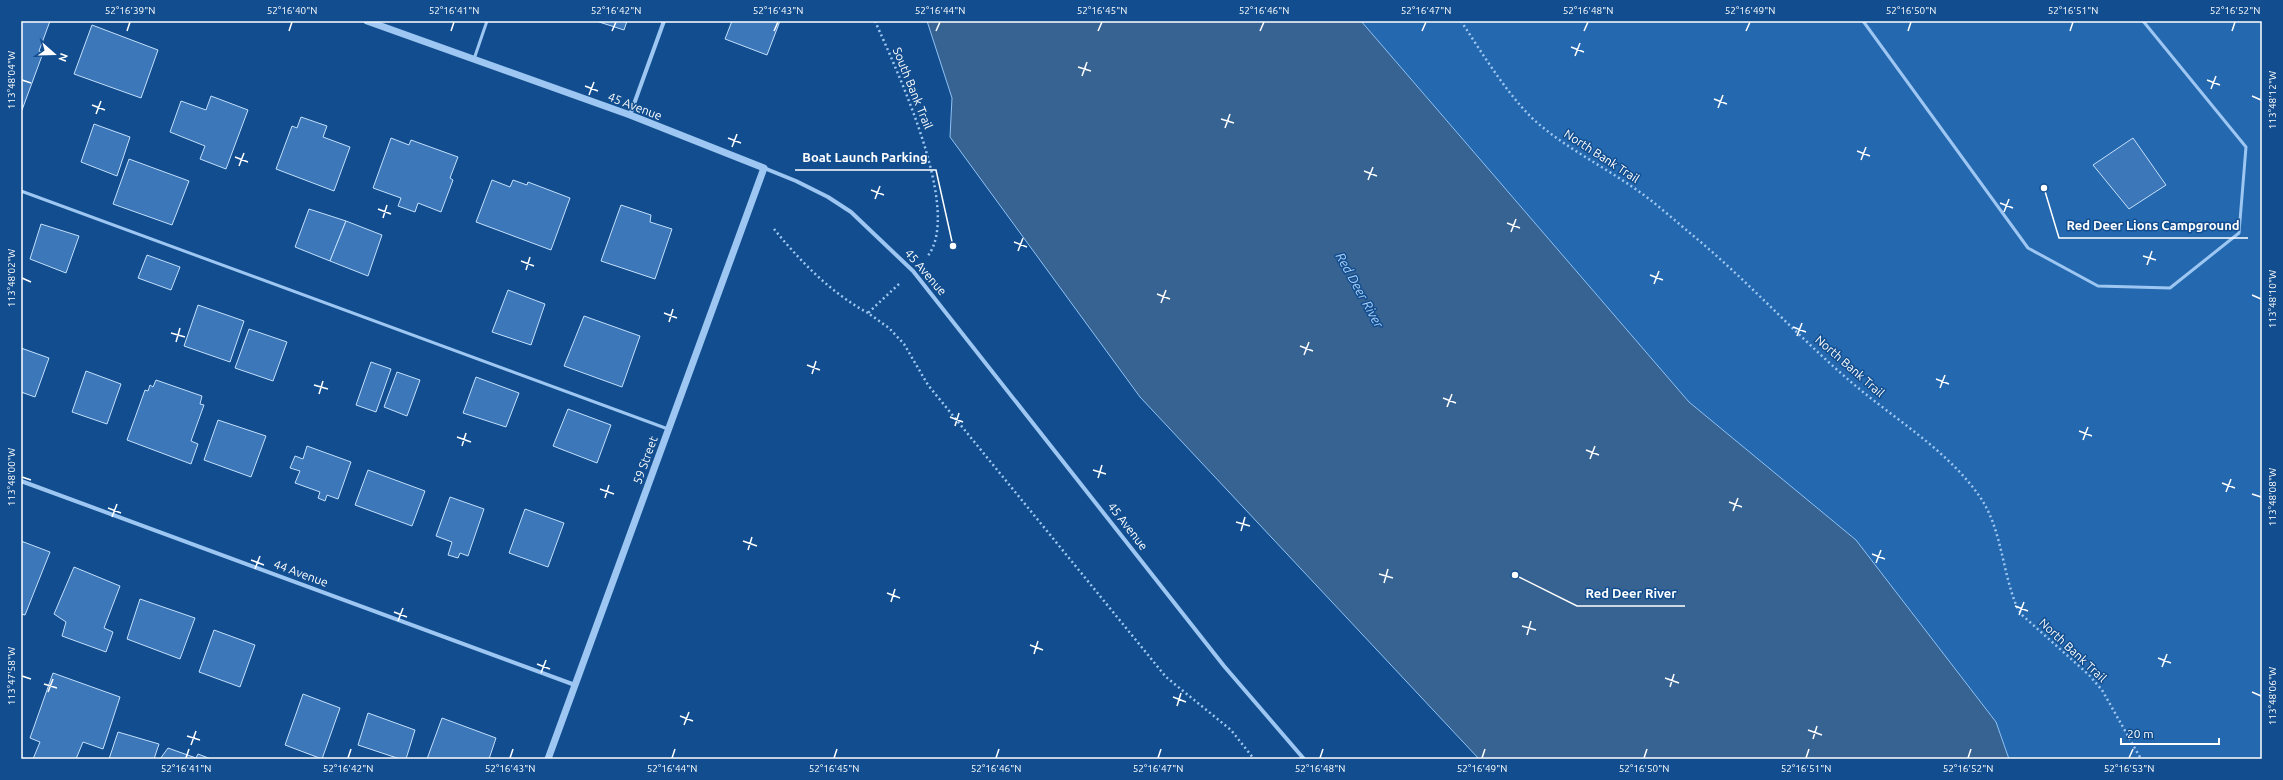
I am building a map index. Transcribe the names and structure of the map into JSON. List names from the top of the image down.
{
  "streets": {
    "street": ["45 Avenue", "59 Street", "44 Avenue"],
    "path": ["South Bank Trail", "North Bank Trail"]
  },
  "crossings": [
    ["45 Avenue", "59 Street"],
    ["59 Street", "44 Avenue"]
  ],
  "water": ["Red Deer River"],
  "places": ["Red Deer Lions Campground", "Boat Launch Parking", "Red Deer River"],
  "scale_bar": "20 m",
  "north": "right",
  "coordinates": [
    "52°16'39\"N",
    "52°16'40\"N",
    "52°16'41\"N",
    "52°16'42\"N",
    "52°16'43\"N",
    "52°16'44\"N",
    "52°16'45\"N",
    "52°16'46\"N",
    "52°16'47\"N",
    "52°16'48\"N",
    "52°16'49\"N",
    "52°16'50\"N",
    "52°16'51\"N",
    "52°16'52\"N",
    "113°48'04\"W",
    "113°48'12\"W",
    "113°48'02\"W",
    "113°48'10\"W",
    "113°48'00\"W",
    "113°48'08\"W",
    "113°47'58\"W",
    "113°48'06\"W",
    "52°16'53\"N"
  ]
}
